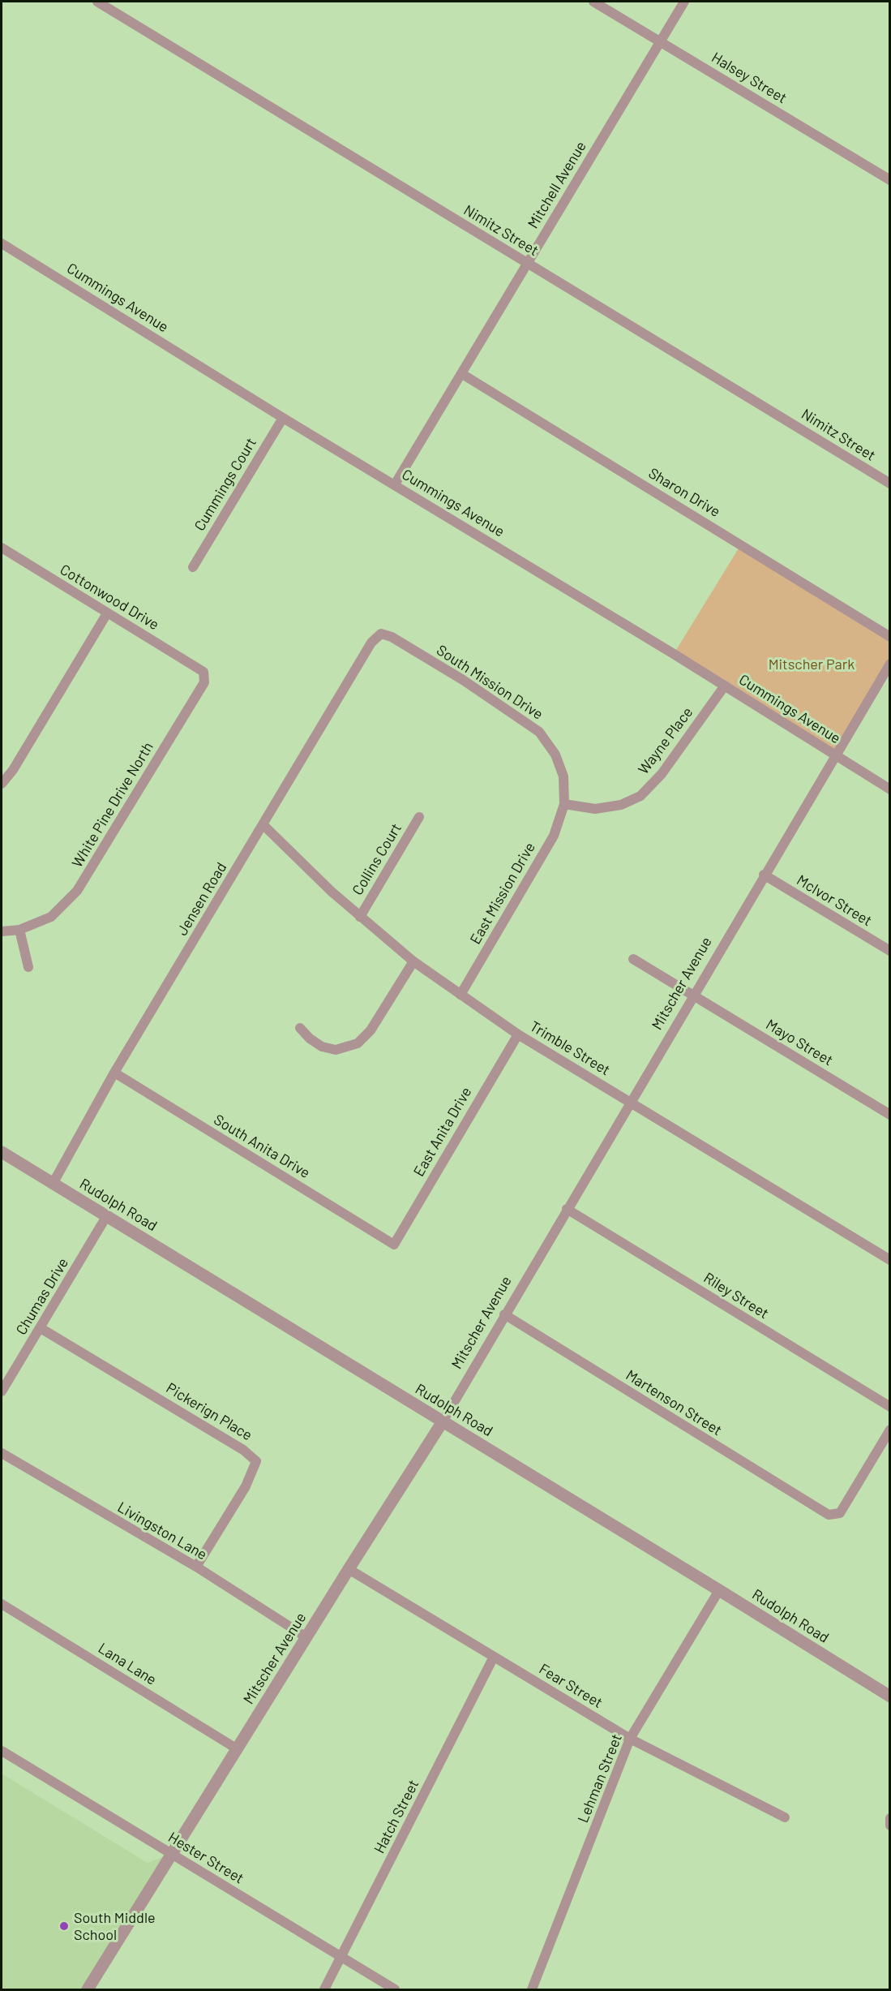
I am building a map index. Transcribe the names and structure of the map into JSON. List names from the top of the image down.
{
  "streets": {
    "street": [
      "Halsey Street",
      "Mitchell Avenue",
      "Nimitz Street",
      "Cummings Avenue",
      "Cummings Court",
      "Sharon Drive",
      "Cottonwood Drive",
      "South Mission Drive",
      "Wayne Place",
      "White Pine Drive North",
      "Collins Court",
      "East Mission Drive",
      "Jensen Road",
      "McIvor Street",
      "Mitscher Avenue",
      "Mayo Street",
      "Trimble Street",
      "East Anita Drive",
      "South Anita Drive",
      "Rudolph Road",
      "Riley Street",
      "Chumas Drive",
      "Martenson Street",
      "Pickerign Place",
      "Livingston Lane",
      "Lana Lane",
      "Fear Street",
      "Lehman Street",
      "Hatch Street",
      "Hester Street"
    ]
  },
  "crossings": [
    ["Halsey Street", "Mitchell Avenue"],
    ["Mitchell Avenue", "Nimitz Street"],
    ["Mitchell Avenue", "Cummings Avenue"],
    ["Mitchell Avenue", "Sharon Drive"],
    ["Cummings Avenue", "Cummings Court"],
    ["Cummings Avenue", "Wayne Place"],
    ["Cummings Avenue", "Mitscher Avenue"],
    ["Cottonwood Drive", "White Pine Drive North"],
    ["South Mission Drive", "Wayne Place"],
    ["South Mission Drive", "East Mission Drive"],
    ["South Mission Drive", "Jensen Road"],
    ["Wayne Place", "East Mission Drive"],
    ["Collins Court", "Trimble Street"],
    ["East Mission Drive", "Trimble Street"],
    ["Jensen Road", "Trimble Street"],
    ["Jensen Road", "South Anita Drive"],
    ["Jensen Road", "Rudolph Road"],
    ["McIvor Street", "Mitscher Avenue"],
    ["Mitscher Avenue", "Mayo Street"],
    ["Mitscher Avenue", "Trimble Street"],
    ["Mitscher Avenue", "Rudolph Road"],
    ["Mitscher Avenue", "Riley Street"],
    ["Mitscher Avenue", "Martenson Street"],
    ["Mitscher Avenue", "Livingston Lane"],
    ["Mitscher Avenue", "Lana Lane"],
    ["Mitscher Avenue", "Fear Street"],
    ["Mitscher Avenue", "Hester Street"],
    ["Trimble Street", "East Anita Drive"],
    ["East Anita Drive", "South Anita Drive"],
    ["Rudolph Road", "Chumas Drive"],
    ["Rudolph Road", "Lehman Street"],
    ["Chumas Drive", "Pickerign Place"],
    ["Pickerign Place", "Livingston Lane"],
    ["Fear Street", "Lehman Street"],
    ["Fear Street", "Hatch Street"],
    ["Hatch Street", "Hester Street"]
  ],
  "parks": ["Mitscher Park"],
  "places": ["South Middle School"]
}
